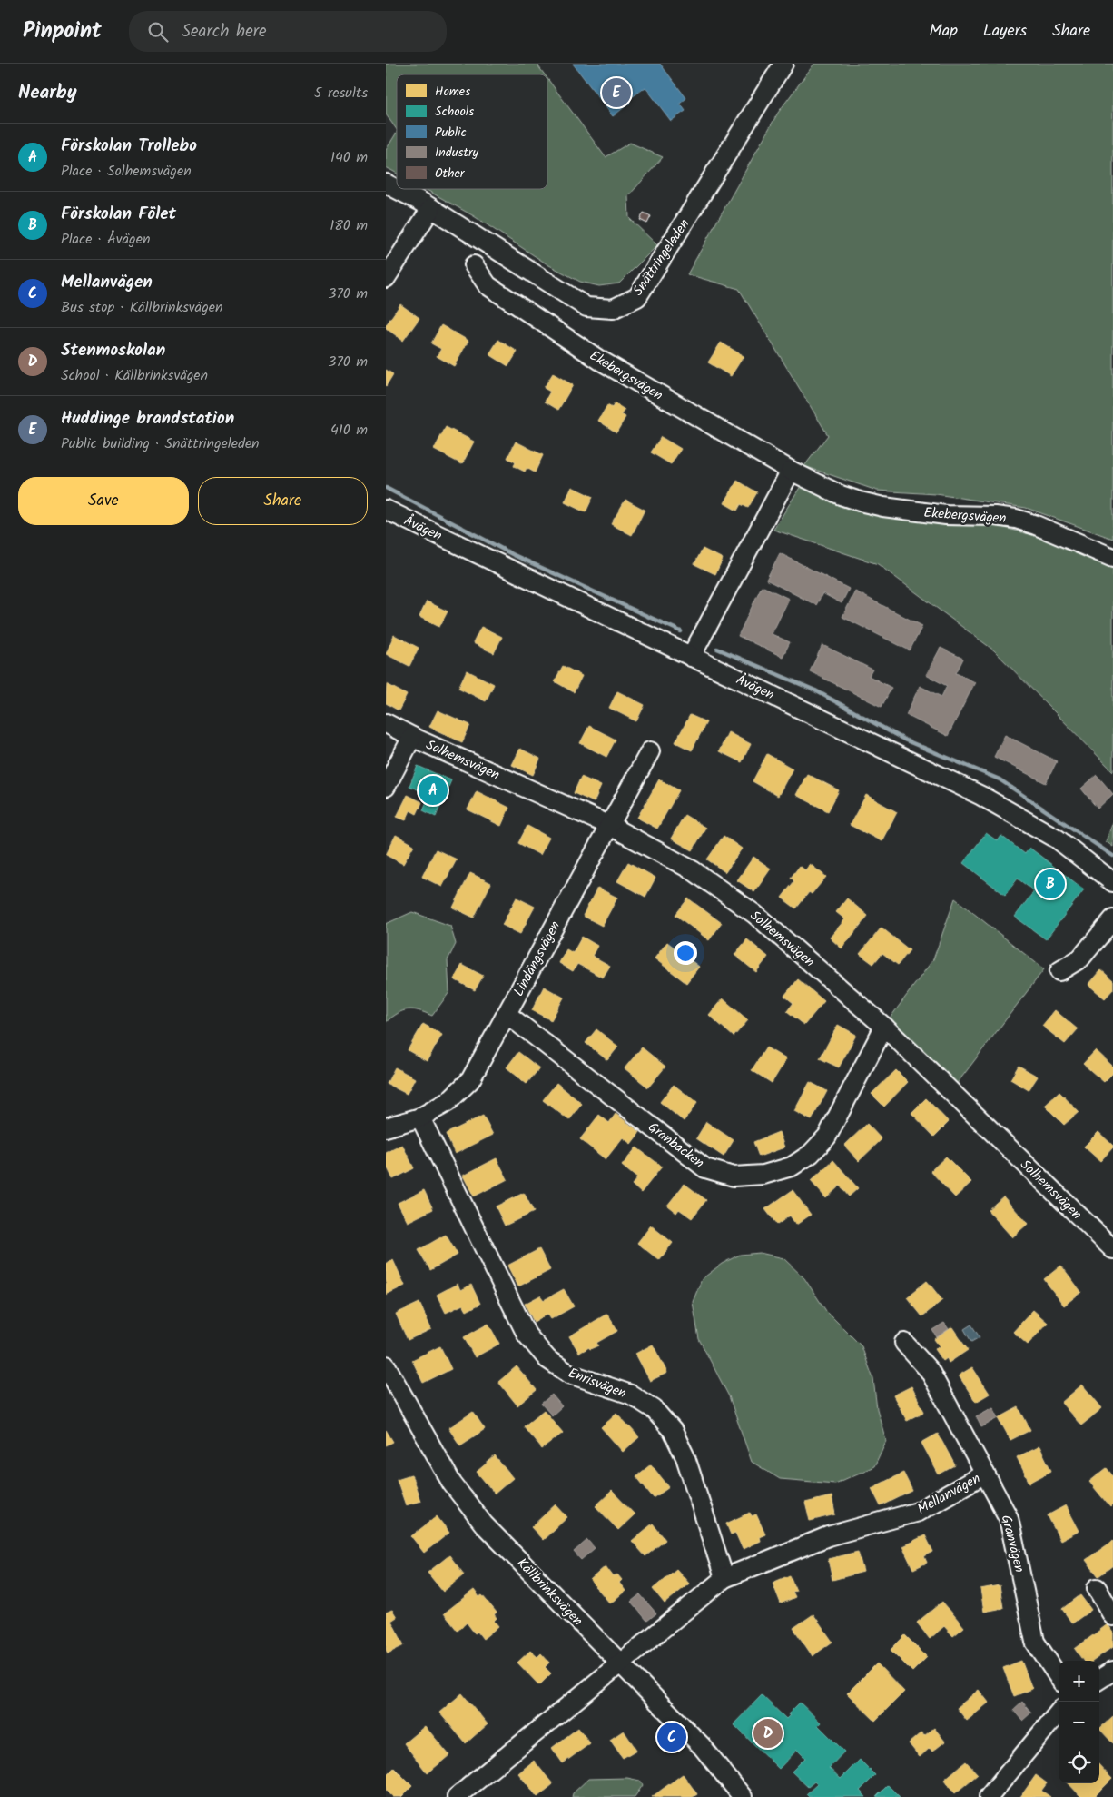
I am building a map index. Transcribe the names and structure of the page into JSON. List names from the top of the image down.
{
  "streets": {
    "street": [
      "Snättringeleden",
      "Ekebergsvägen",
      "Åvägen",
      "Solhemsvägen",
      "Lindängsvägen",
      "Granbacken",
      "Enrisvägen",
      "Mellanvägen",
      "Granvägen",
      "Källbrinksvägen"
    ]
  },
  "crossings": [
    ["Solhemsvägen", "Lindängsvägen"],
    ["Solhemsvägen", "Granbacken"],
    ["Lindängsvägen", "Granbacken"],
    ["Lindängsvägen", "Enrisvägen"],
    ["Enrisvägen", "Mellanvägen"],
    ["Mellanvägen", "Granvägen"],
    ["Mellanvägen", "Källbrinksvägen"]
  ],
  "legend": [
    "Homes",
    "Schools",
    "Public",
    "Industry",
    "Other"
  ],
  "page": {
    "header": "Pinpoint",
    "search": "Search here",
    "nav": ["Map", "Layers", "Share"],
    "heading": ["Nearby", "5 results"],
    "pins": [
      "E",
      "A",
      "B",
      "D",
      "C"
    ],
    "list": [
      {
        "mark": "A",
        "name": "Förskolan Trollebo",
        "note": "Place · Solhemsvägen",
        "value": "140 m"
      },
      {
        "mark": "B",
        "name": "Förskolan Fölet",
        "note": "Place · Åvägen",
        "value": "180 m"
      },
      {
        "mark": "C",
        "name": "Mellanvägen",
        "note": "Bus stop · Källbrinksvägen",
        "value": "370 m"
      },
      {
        "mark": "D",
        "name": "Stenmoskolan",
        "note": "School · Källbrinksvägen",
        "value": "370 m"
      },
      {
        "mark": "E",
        "name": "Huddinge brandstation",
        "note": "Public building · Snättringeleden",
        "value": "410 m"
      }
    ],
    "buttons": ["Save", "Share"],
    "map_buttons": ["+", "−"]
  }
}
